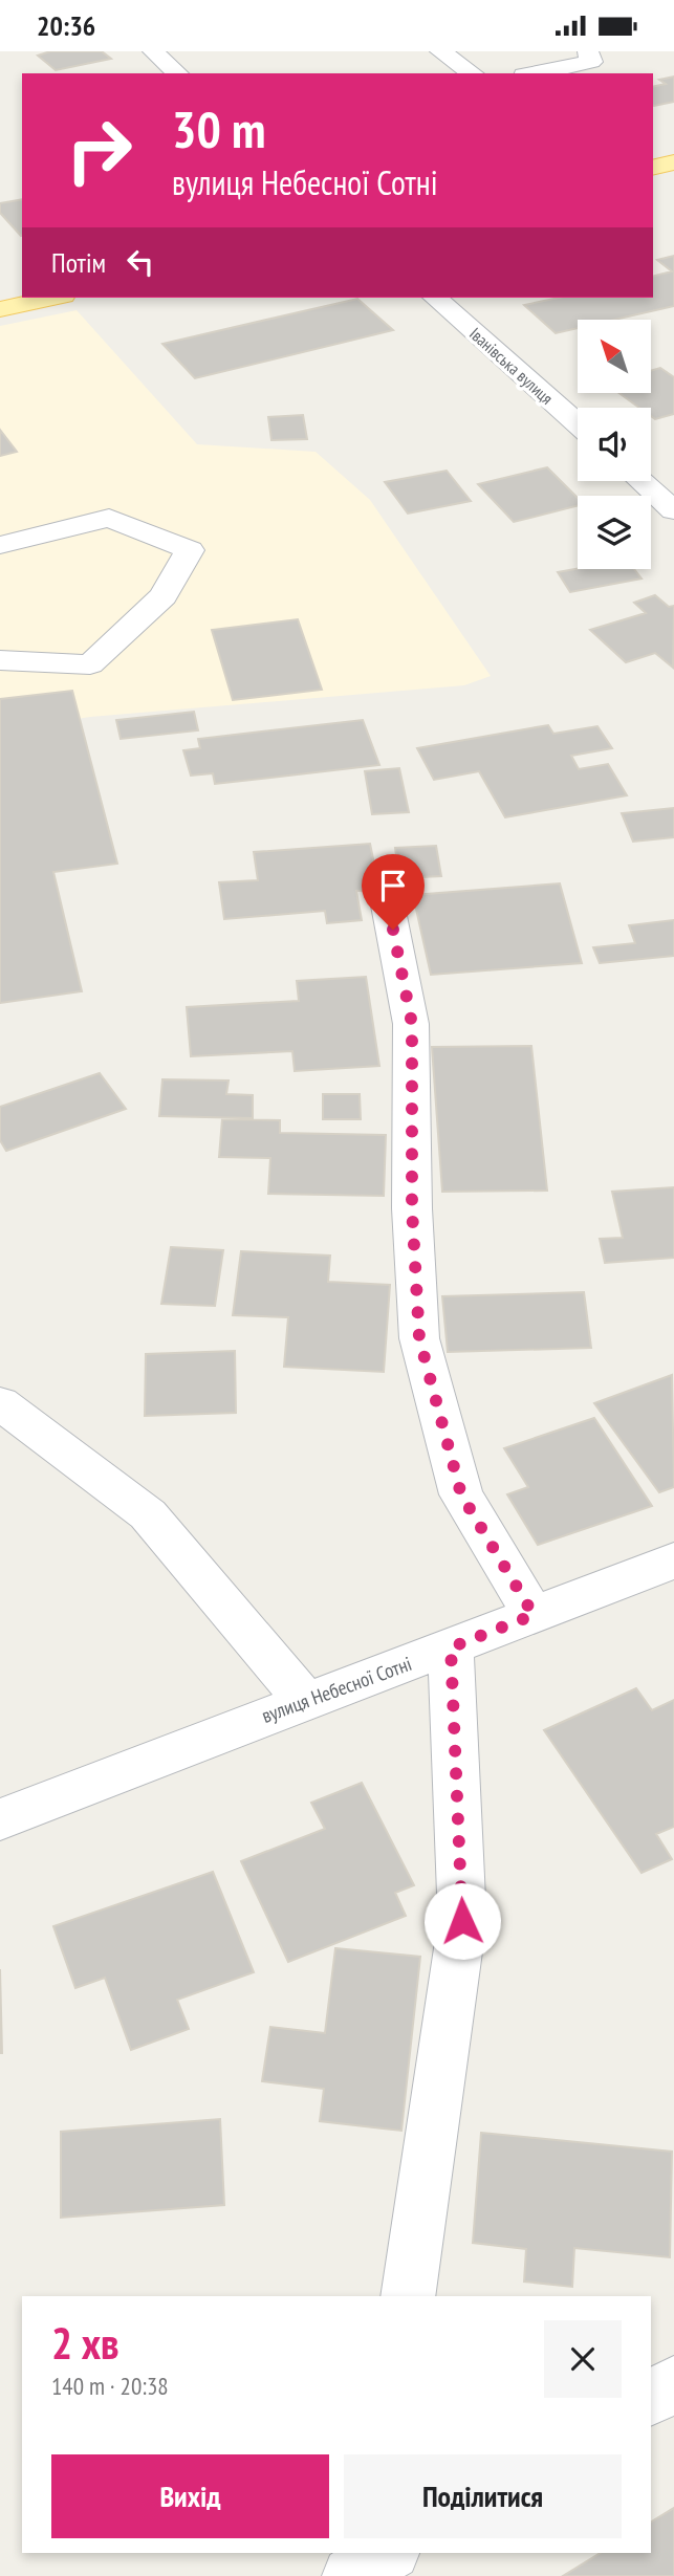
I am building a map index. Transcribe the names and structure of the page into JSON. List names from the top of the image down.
{
  "streets": {
    "street": ["Іванівська вулиця", "вулиця Небесної Сотні"]
  },
  "north": "top left",
  "page": {
    "status": "20:36",
    "turn": ["30 m", "вулиця Небесної Сотні"],
    "then": "Потім",
    "heading": ["2 хв", "140 m · 20:38"],
    "buttons": ["Вихід", "Поділитися"]
  }
}
